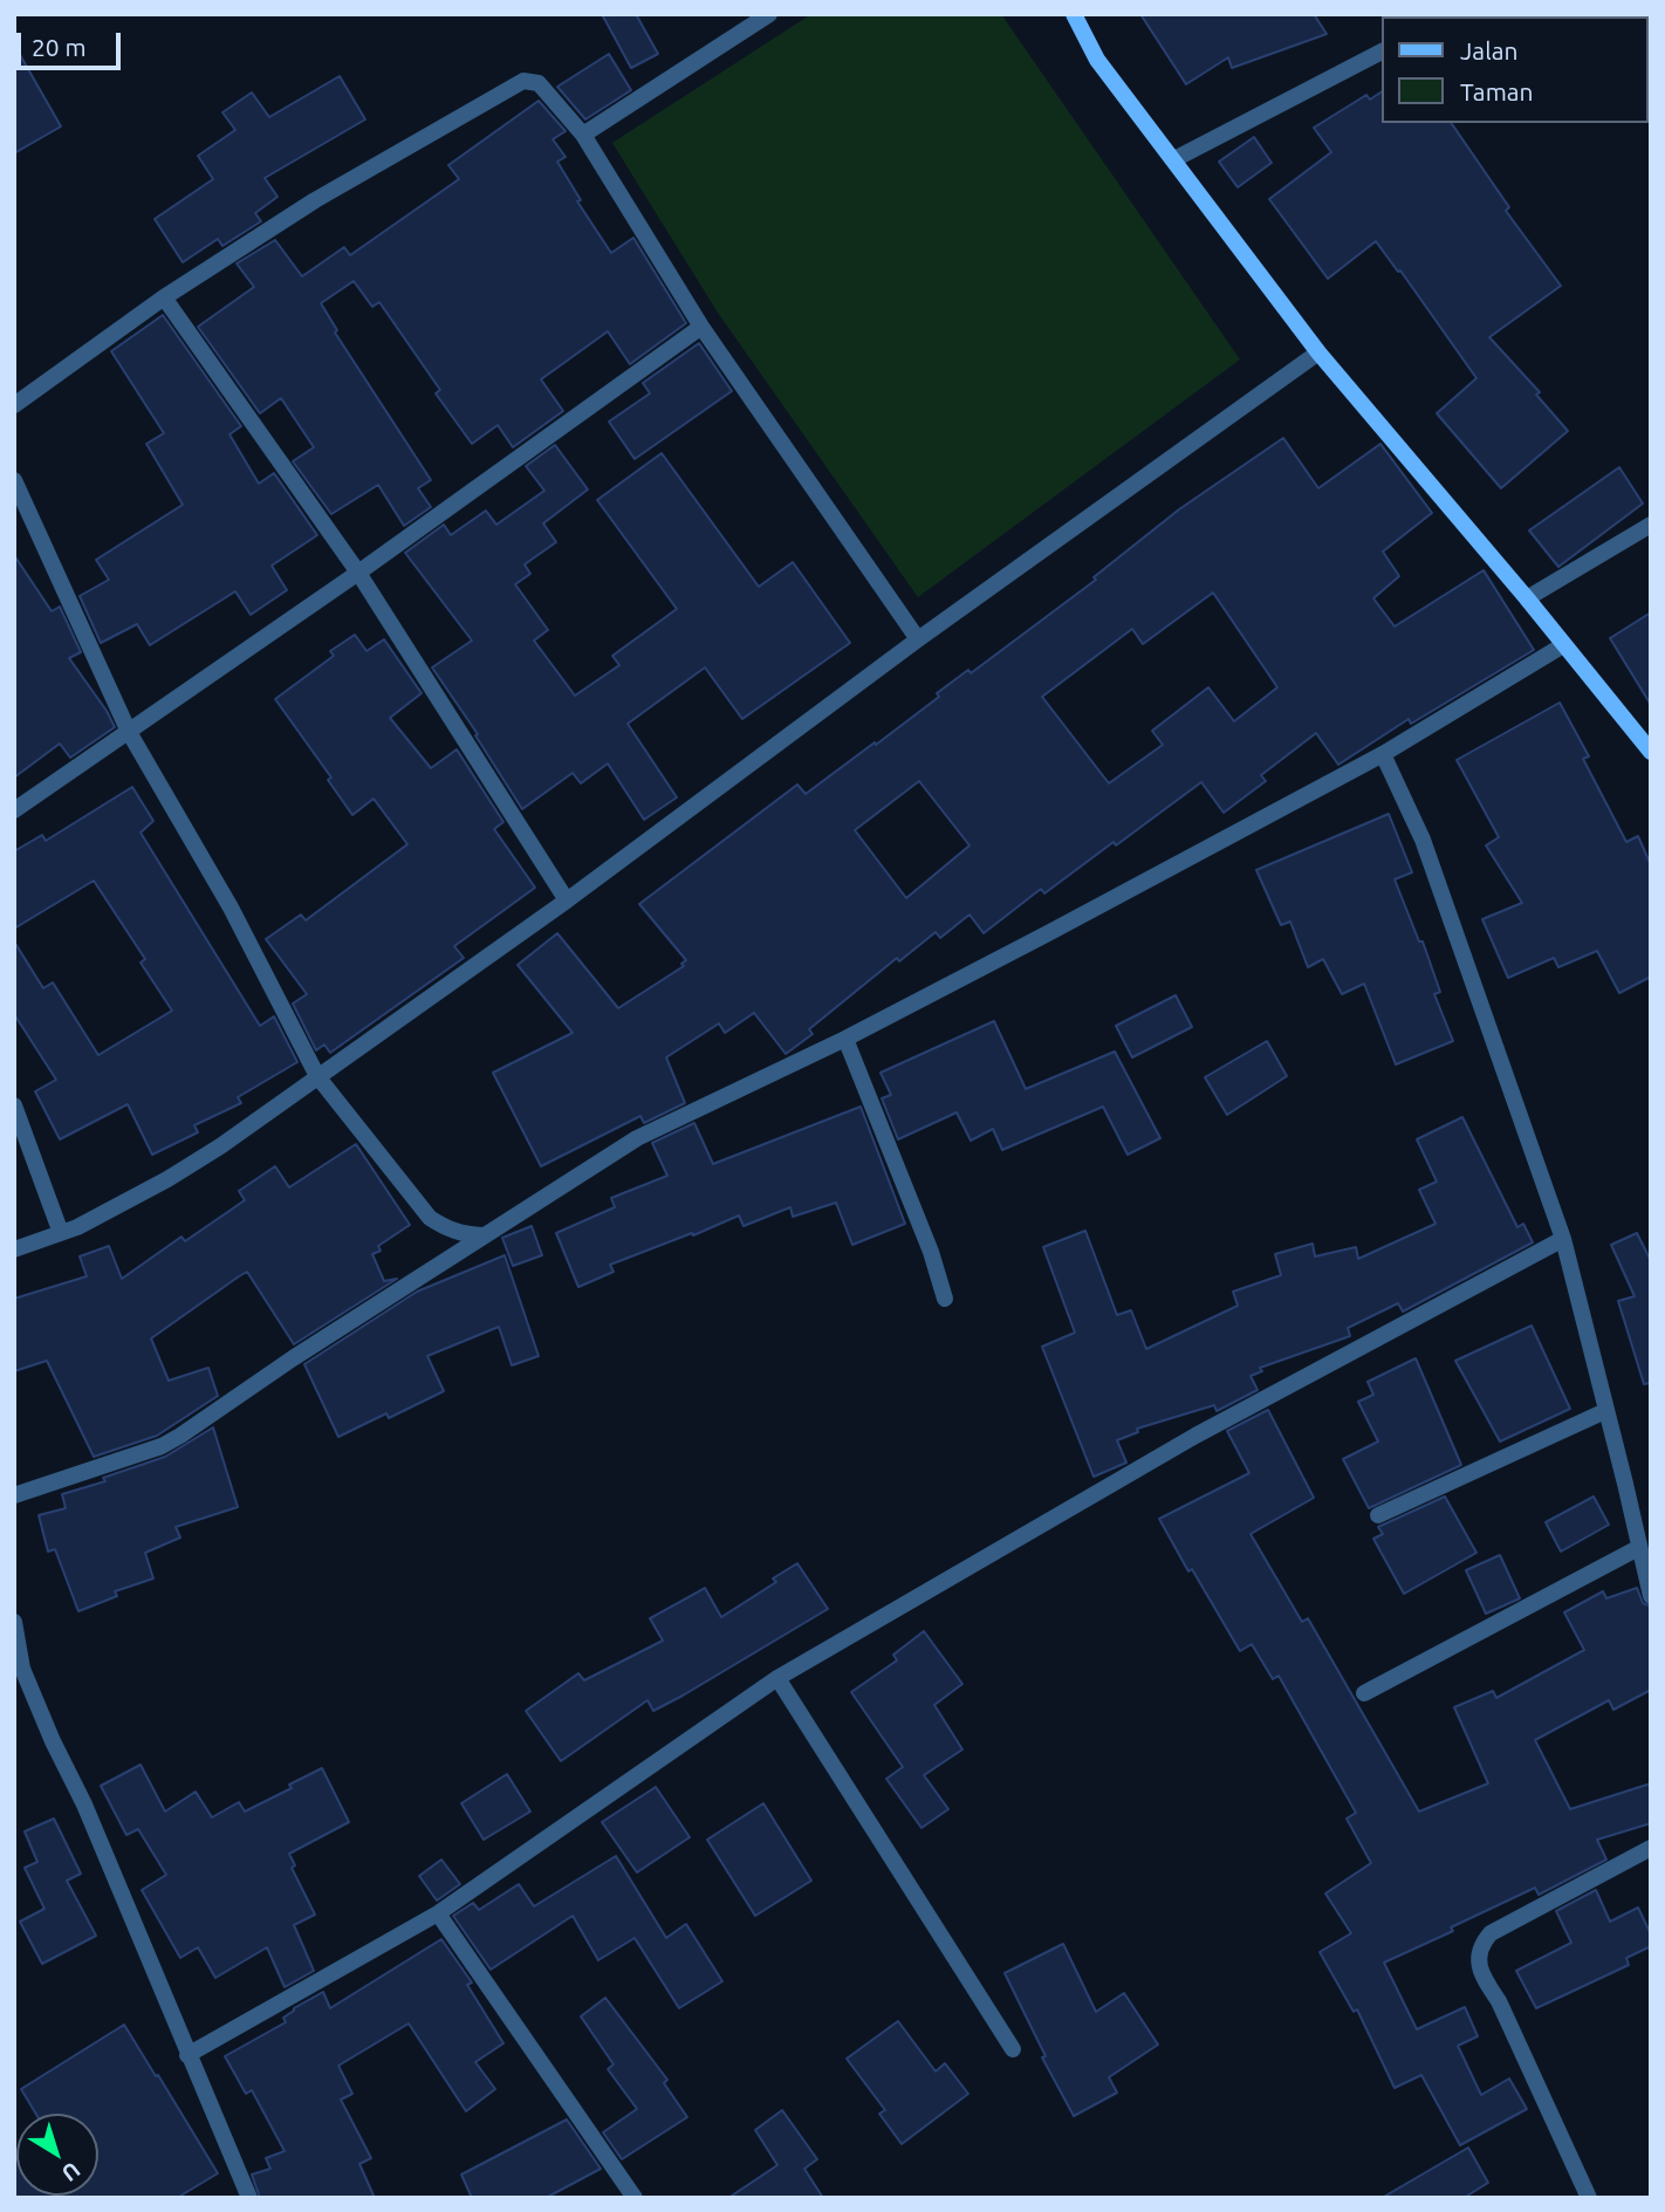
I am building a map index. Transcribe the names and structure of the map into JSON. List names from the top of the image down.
{
  "legend": ["Jalan", "Taman"],
  "scale_bar": "20 m",
  "north": "bottom right"
}
